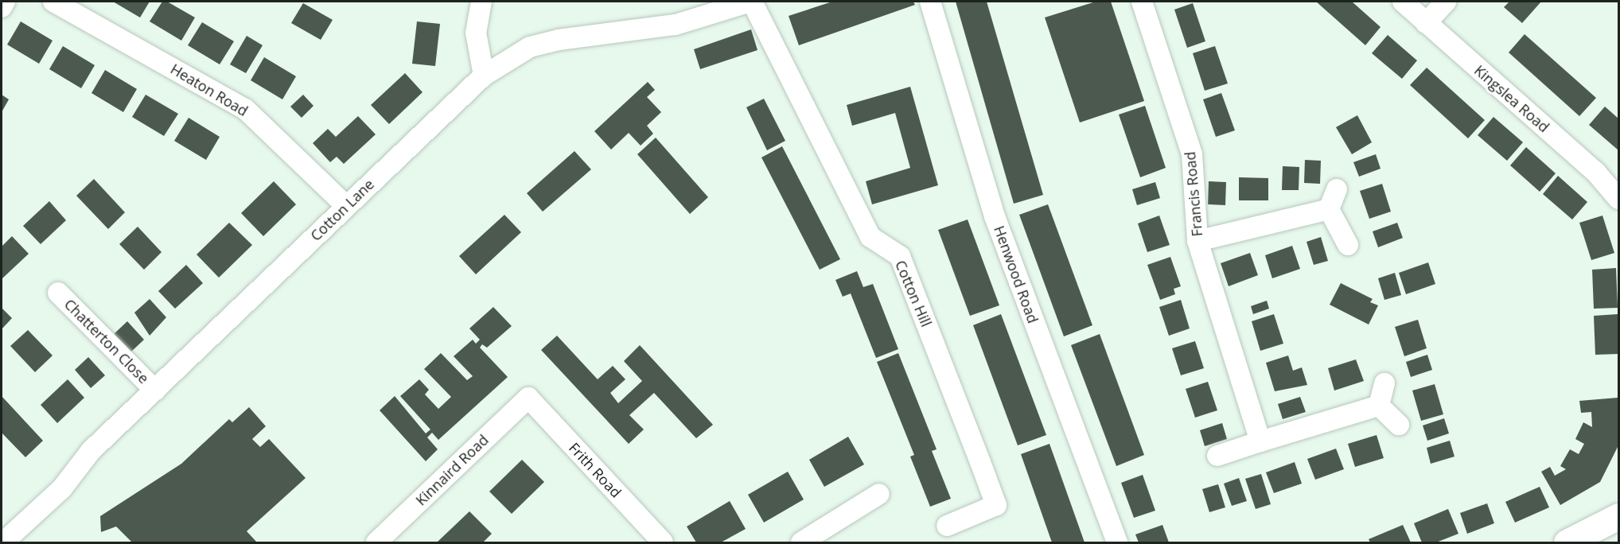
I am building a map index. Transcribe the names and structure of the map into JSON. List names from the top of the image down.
{
  "streets": {
    "street": [
      "Heaton Road",
      "Kingslea Road",
      "Francis Road",
      "Cotton Lane",
      "Henwood Road",
      "Cotton Hill",
      "Chatterton Close",
      "Kinnaird Road",
      "Frith Road"
    ]
  },
  "crossings": [
    ["Heaton Road", "Cotton Lane"],
    ["Cotton Lane", "Cotton Hill"],
    ["Cotton Lane", "Chatterton Close"],
    ["Kinnaird Road", "Frith Road"]
  ]
}
